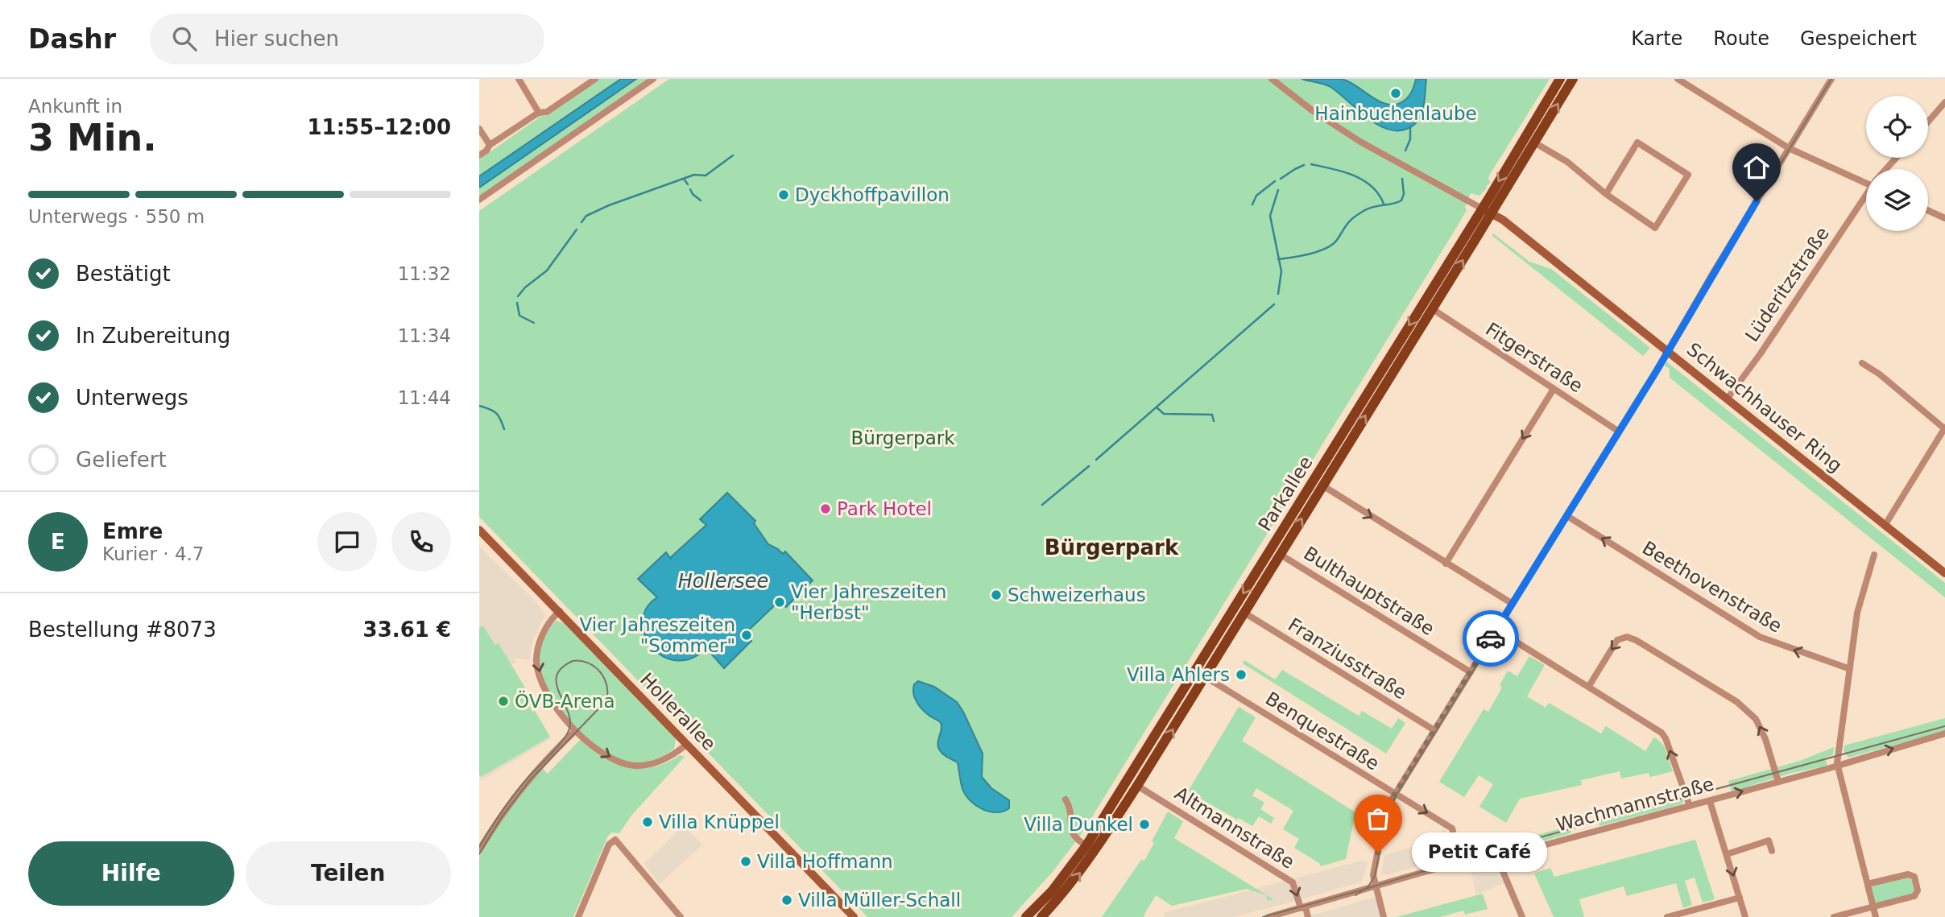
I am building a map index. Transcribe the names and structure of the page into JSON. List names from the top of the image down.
{
  "streets": {
    "main road": ["Schwachhauser Ring", "Parkallee", "Hollerallee"],
    "street": [
      "Lüderitzstraße",
      "Fitgerstraße",
      "Beethovenstraße",
      "Bulthauptstraße",
      "Franziusstraße",
      "Benquestraße",
      "Wachmannstraße",
      "Altmannstraße"
    ]
  },
  "crossings": [
    ["Lüderitzstraße", "Schwachhauser Ring"],
    ["Fitgerstraße", "Parkallee"],
    ["Schwachhauser Ring", "Parkallee"],
    ["Parkallee", "Bulthauptstraße"],
    ["Parkallee", "Franziusstraße"],
    ["Parkallee", "Benquestraße"],
    ["Parkallee", "Altmannstraße"],
    ["Benquestraße", "Wachmannstraße"],
    ["Wachmannstraße", "Altmannstraße"]
  ],
  "one_way": ["Beethovenstraße", "Altmannstraße"],
  "districts": ["Bürgerpark"],
  "water": ["Hollersee"],
  "parks": ["Bürgerpark"],
  "places": [
    "Hainbuchenlaube",
    "Dyckhoffpavillon",
    "Park Hotel",
    "Schweizerhaus",
    "Vier Jahreszeiten \"Herbst\"",
    "Vier Jahreszeiten \"Sommer\"",
    "Villa Ahlers",
    "ÖVB-Arena",
    "Villa Knüppel",
    "Villa Dunkel",
    "Petit Café",
    "Villa Hoffmann",
    "Villa Müller-Schall"
  ],
  "page": {
    "header": "Dashr",
    "search": "Hier suchen",
    "nav": ["Karte", "Route", "Gespeichert"],
    "heading": ["3 Min.", "Ankunft in", "11:55–12:00"],
    "panel": [
      "Emre",
      "Kurier · 4.7",
      "Bestellung #8073",
      "33.61 €"
    ],
    "bar": "Unterwegs · 550 m",
    "list": [
      ["Bestätigt", "11:32"],
      ["In Zubereitung", "11:34"],
      ["Unterwegs", "11:44"],
      "Geliefert"
    ],
    "round": "E",
    "buttons": ["Hilfe", "Teilen"],
    "bubble": "Petit Café"
  }
}
